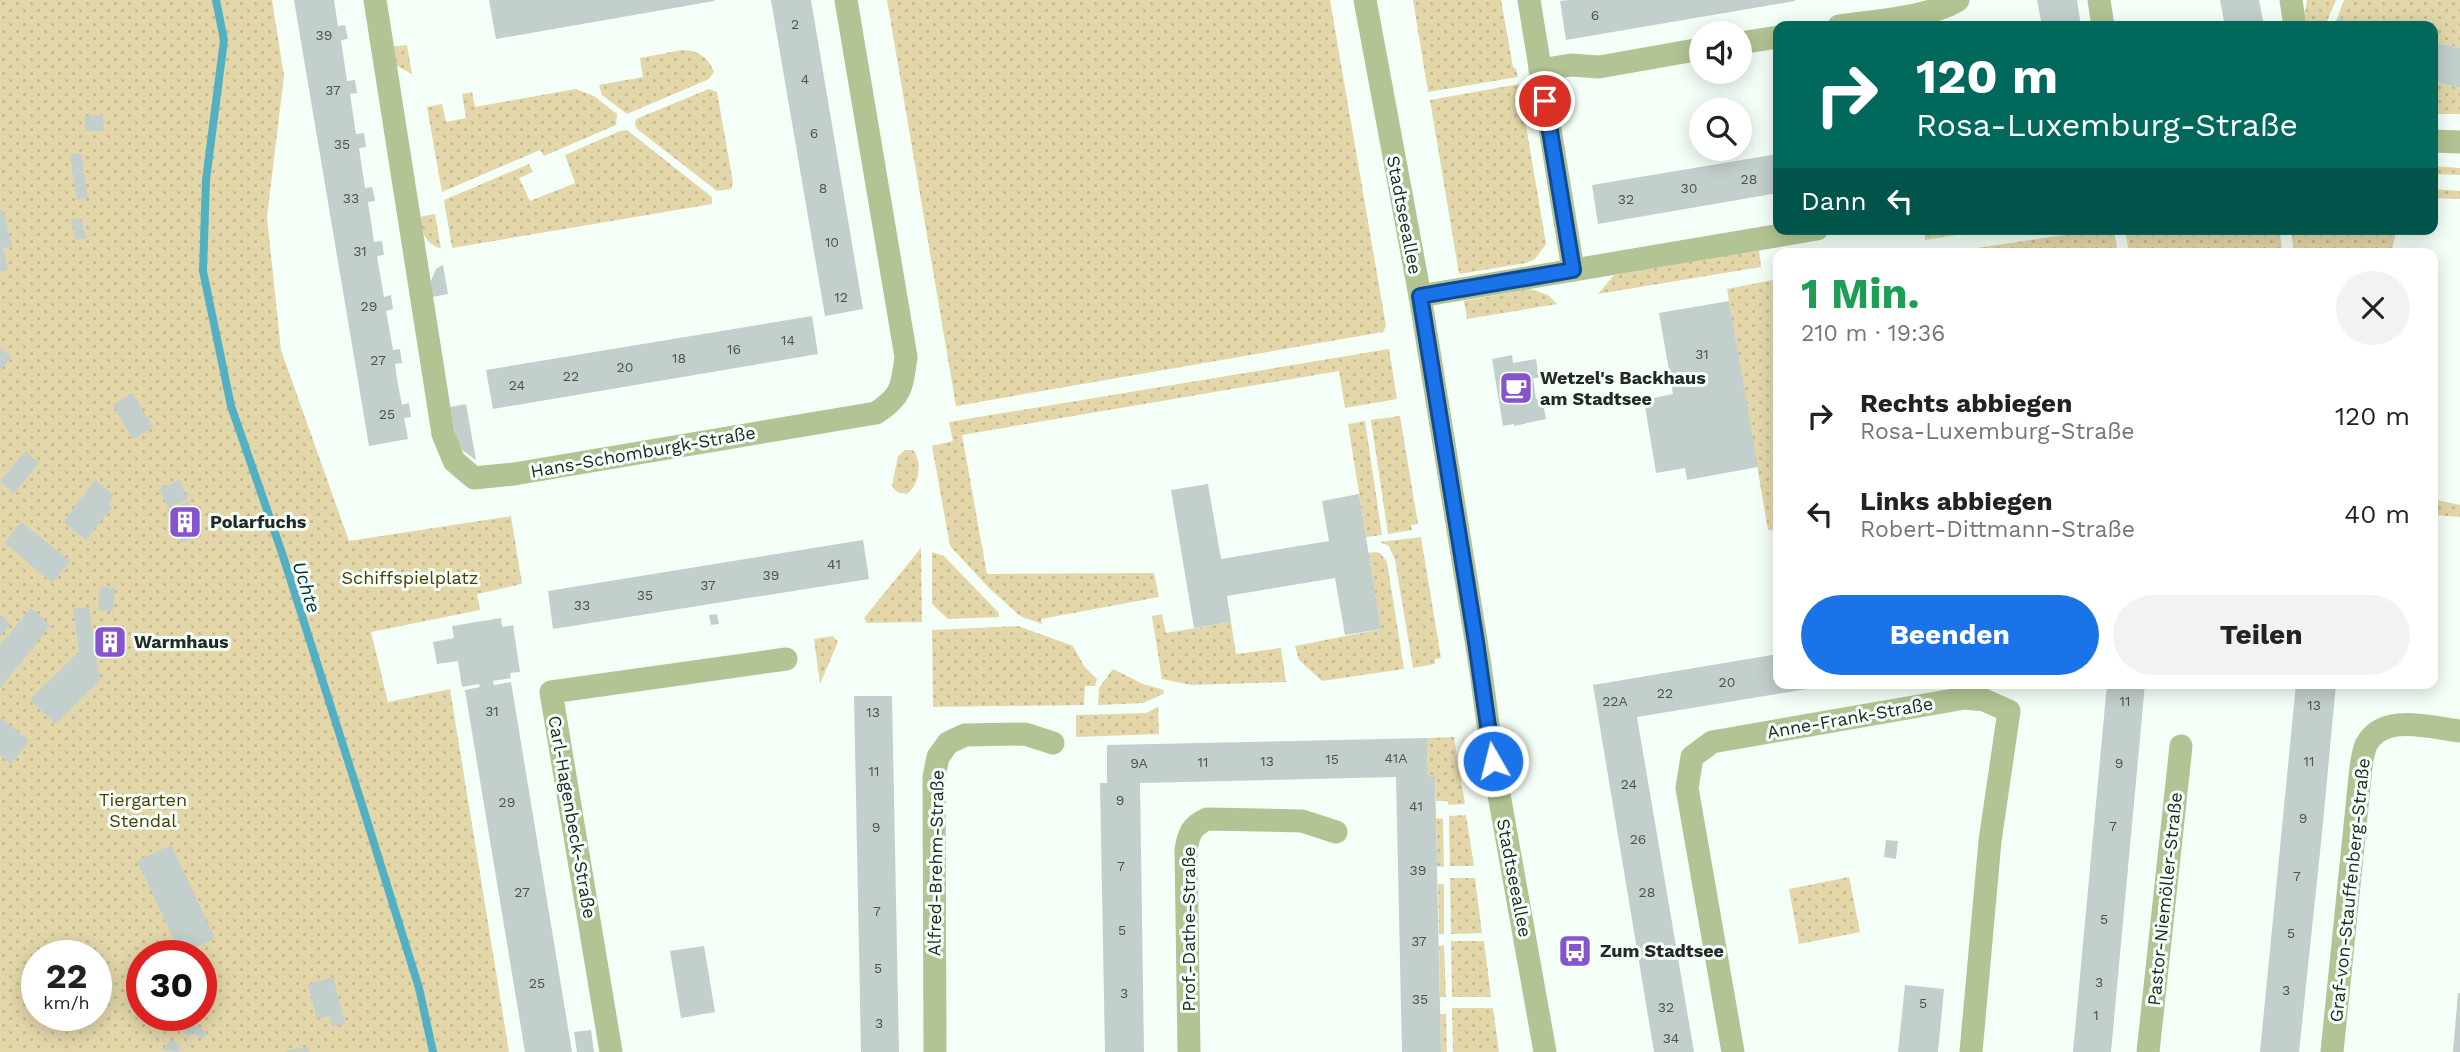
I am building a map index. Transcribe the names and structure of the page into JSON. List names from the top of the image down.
{
  "streets": {
    "street": [
      "Stadtseeallee",
      "Hans-Schomburgk-Straße",
      "Anne-Frank-Straße",
      "Carl-Hagenbeck-Straße",
      "Alfred-Brehm-Straße",
      "Graf-von-Stauffenberg-Straße",
      "Pastor-Niemöller-Straße",
      "Prof.-Dathe-Straße"
    ]
  },
  "water": ["Uchte"],
  "parks": ["Schiffspielplatz", "Tiergarten Stendal"],
  "places": {
    "cafe": ["Wetzel's Backhaus am Stadtsee"],
    "building": ["Polarfuchs", "Warmhaus"],
    "bus stop": ["Zum Stadtsee"]
  },
  "house_numbers": [
    "6",
    "2",
    "39",
    "4",
    "37",
    "6",
    "35",
    "28",
    "8",
    "30",
    "33",
    "32",
    "10",
    "31",
    "12",
    "29",
    "14",
    "16",
    "31",
    "18",
    "27",
    "20",
    "22",
    "24",
    "25",
    "41",
    "39",
    "37",
    "35",
    "33",
    "20",
    "22",
    "22A",
    "11",
    "13",
    "31",
    "13",
    "41A",
    "15",
    "13",
    "11",
    "11",
    "9A",
    "9",
    "11",
    "24",
    "9",
    "29",
    "41",
    "9",
    "7",
    "9",
    "26",
    "7",
    "39",
    "7",
    "27",
    "28",
    "7",
    "5",
    "5",
    "5",
    "37",
    "5",
    "3",
    "25",
    "3",
    "3",
    "35",
    "5",
    "32",
    "1",
    "3",
    "34"
  ],
  "page": {
    "turn": ["120 m", "Rosa-Luxemburg-Straße"],
    "then": "Dann",
    "heading": ["1 Min.", "210 m · 19:36"],
    "list": [
      {
        "name": "Rechts abbiegen",
        "note": "Rosa-Luxemburg-Straße",
        "value": "120 m"
      },
      {
        "name": "Links abbiegen",
        "note": "Robert-Dittmann-Straße",
        "value": "40 m"
      }
    ],
    "buttons": ["Beenden", "Teilen"],
    "speed": "22 km/h",
    "limit": "30"
  }
}
